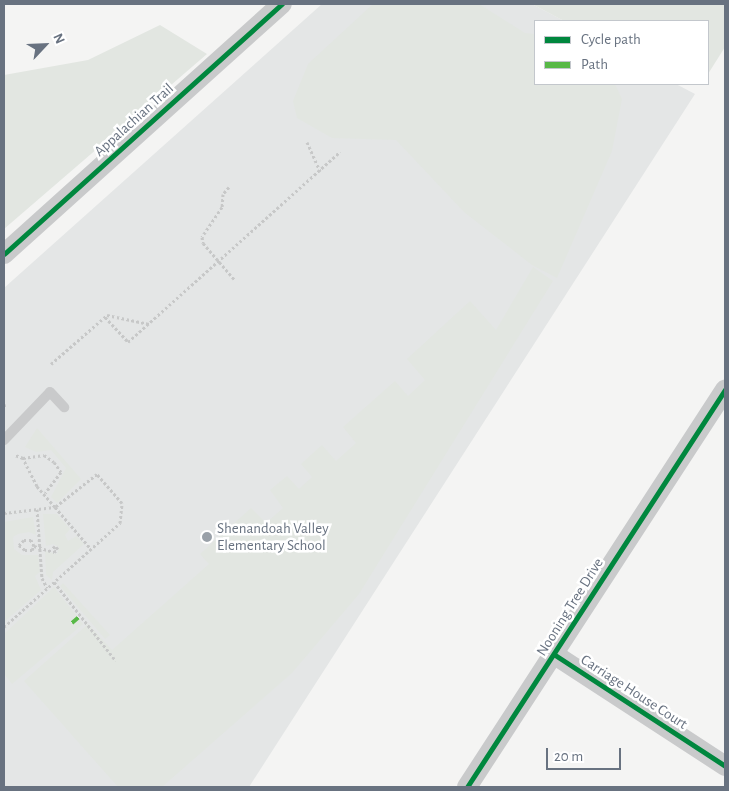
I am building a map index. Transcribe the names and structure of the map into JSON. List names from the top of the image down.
{
  "streets": {
    "street": ["Appalachian Trail", "Nooning Tree Drive", "Carriage House Court"]
  },
  "crossings": [
    ["Nooning Tree Drive", "Carriage House Court"]
  ],
  "places": ["Shenandoah Valley Elementary School"],
  "legend": ["Cycle path", "Path"],
  "scale_bar": "20 m",
  "north": "top right"
}
